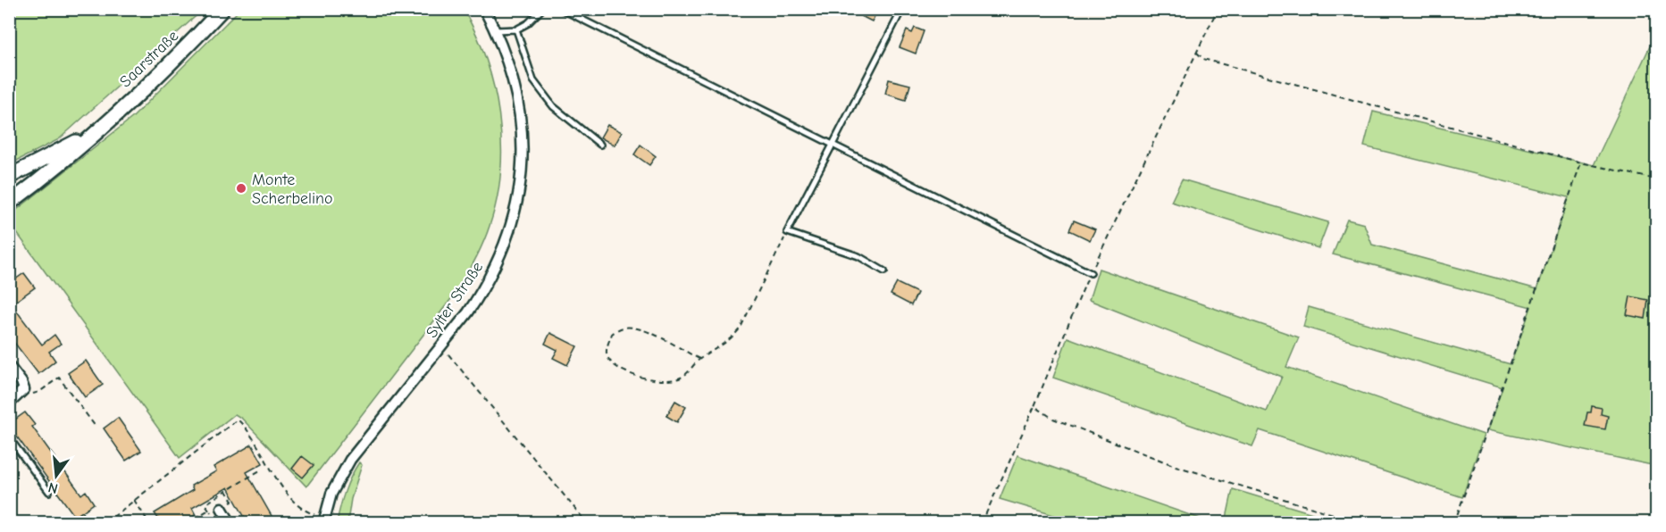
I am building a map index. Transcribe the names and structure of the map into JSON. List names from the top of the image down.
{
  "streets": {
    "main road": ["Saarstraße"],
    "street": ["Sylter Straße"]
  },
  "places": ["Monte Scherbelino"],
  "north": "bottom"
}
